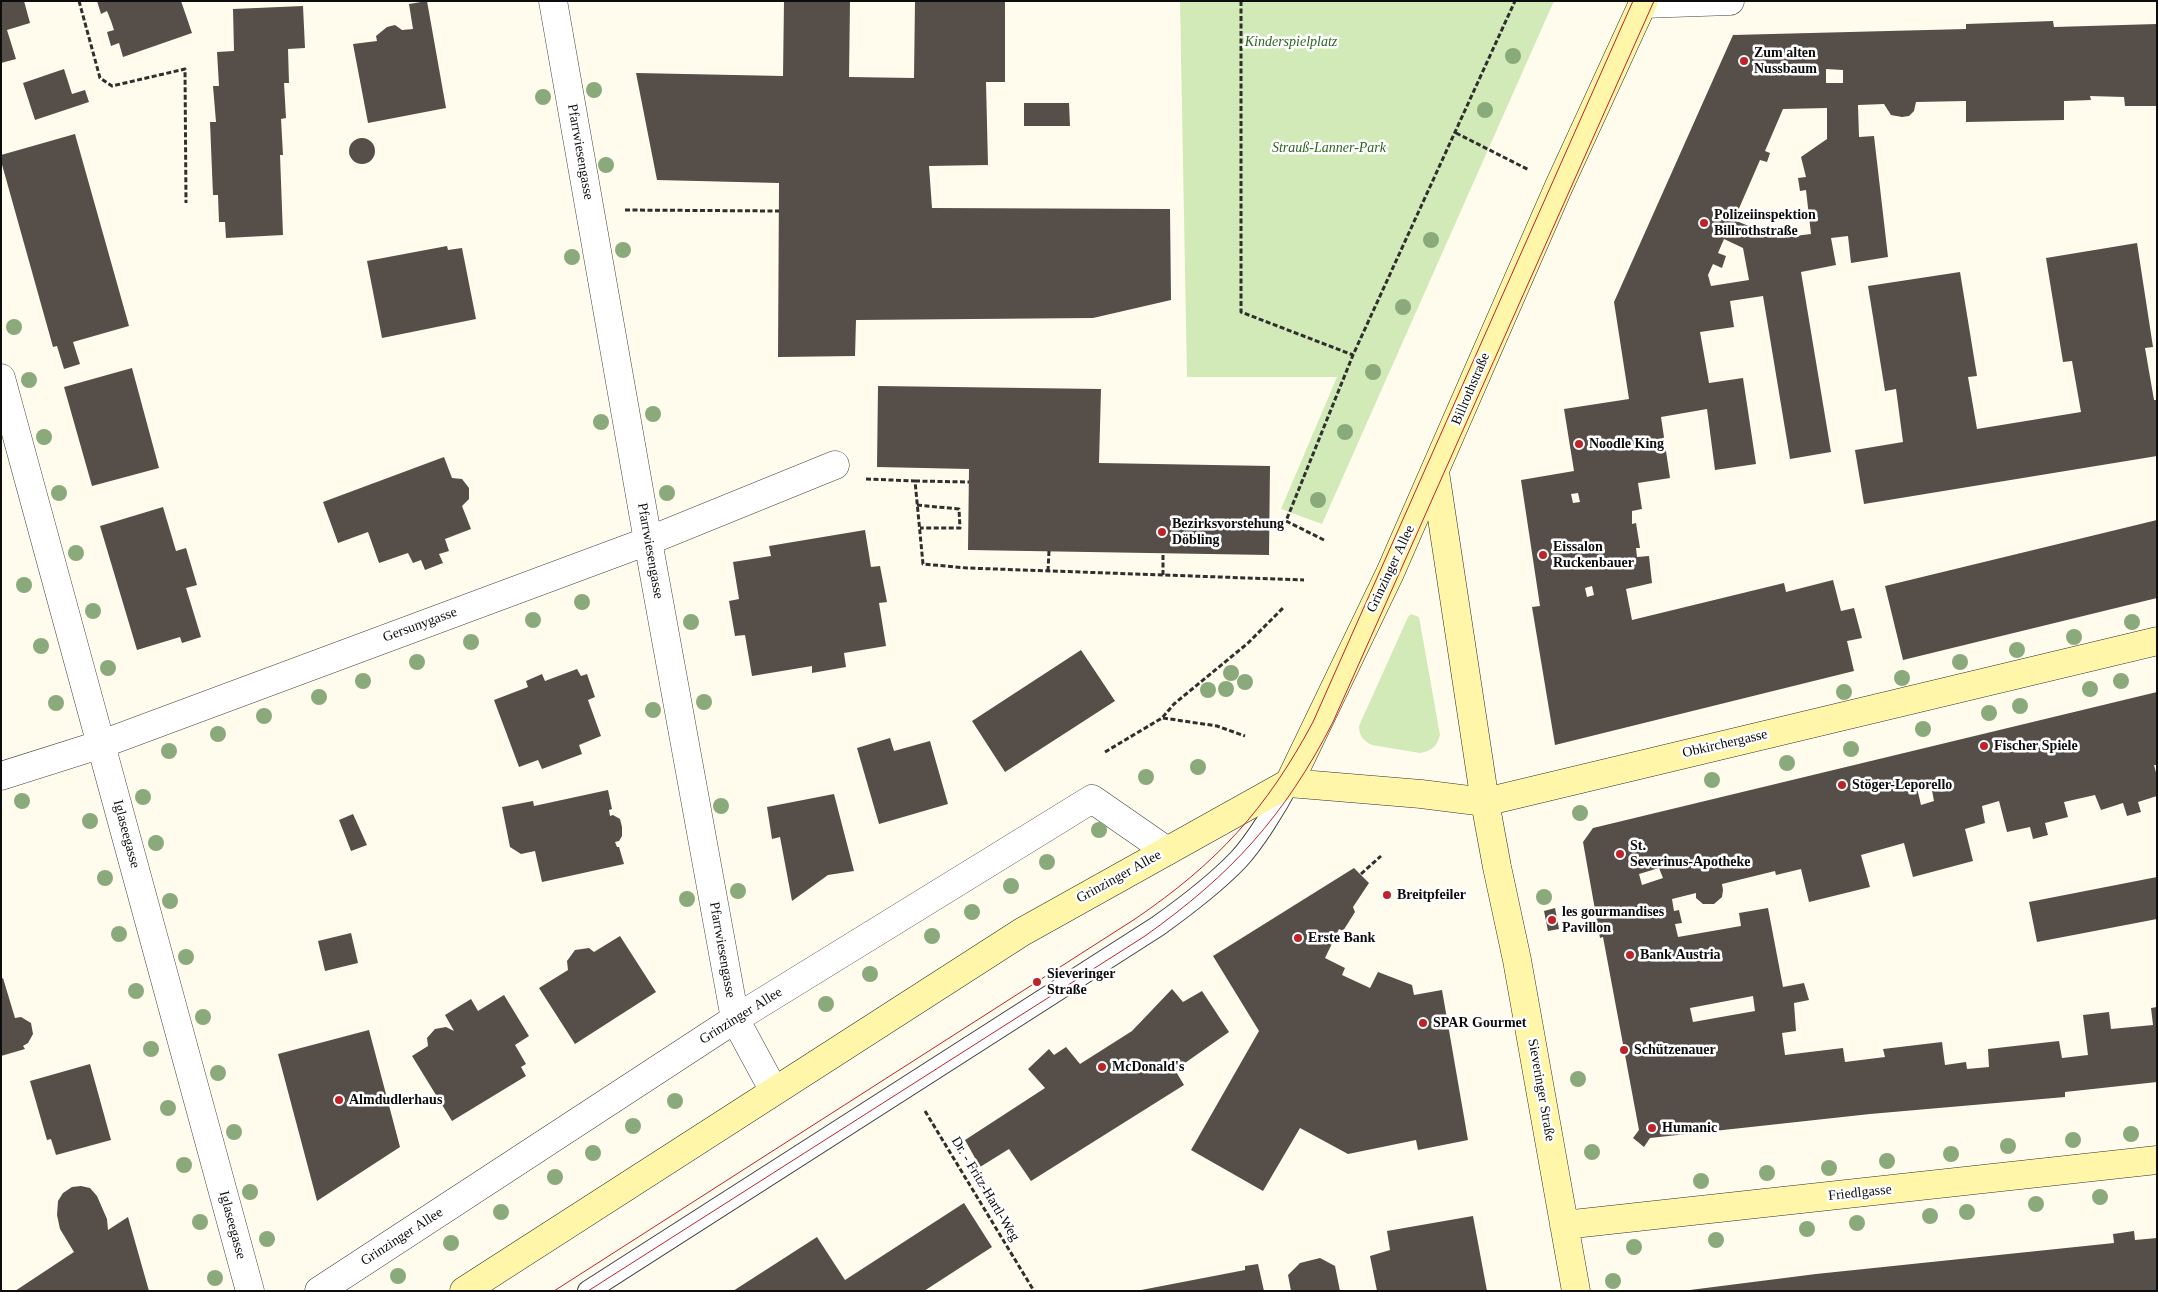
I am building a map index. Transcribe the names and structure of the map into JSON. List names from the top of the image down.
{
  "streets": {
    "street": [
      "Pfarrwiesengasse",
      "Billrothstraße",
      "Grinzinger Allee",
      "Gersunygasse",
      "Obkirchergasse",
      "Iglaseegasse",
      "Sieveringer Straße",
      "Friedlgasse"
    ],
    "path": ["Dr. - Fritz-Hartl-Weg"]
  },
  "crossings": [
    ["Pfarrwiesengasse", "Grinzinger Allee"],
    ["Pfarrwiesengasse", "Gersunygasse"],
    ["Billrothstraße", "Grinzinger Allee"],
    ["Grinzinger Allee", "Obkirchergasse"],
    ["Gersunygasse", "Iglaseegasse"],
    ["Obkirchergasse", "Sieveringer Straße"],
    ["Sieveringer Straße", "Friedlgasse"]
  ],
  "parks": ["Kinderspielplatz", "Strauß-Lanner-Park"],
  "places": [
    "Zum alten Nussbaum",
    "Polizeiinspektion Billrothstraße",
    "Noodle King",
    "Bezirksvorstehung Döbling",
    "Eissalon Ruckenbauer",
    "Fischer Spiele",
    "Stöger-Leporello",
    "St. Severinus-Apotheke",
    "Breitpfeiler",
    "les gourmandises Pavillon",
    "Erste Bank",
    "Bank Austria",
    "Sieveringer Straße",
    "SPAR Gourmet",
    "Schützenauer",
    "McDonald's",
    "Almdudlerhaus",
    "Humanic"
  ]
}
